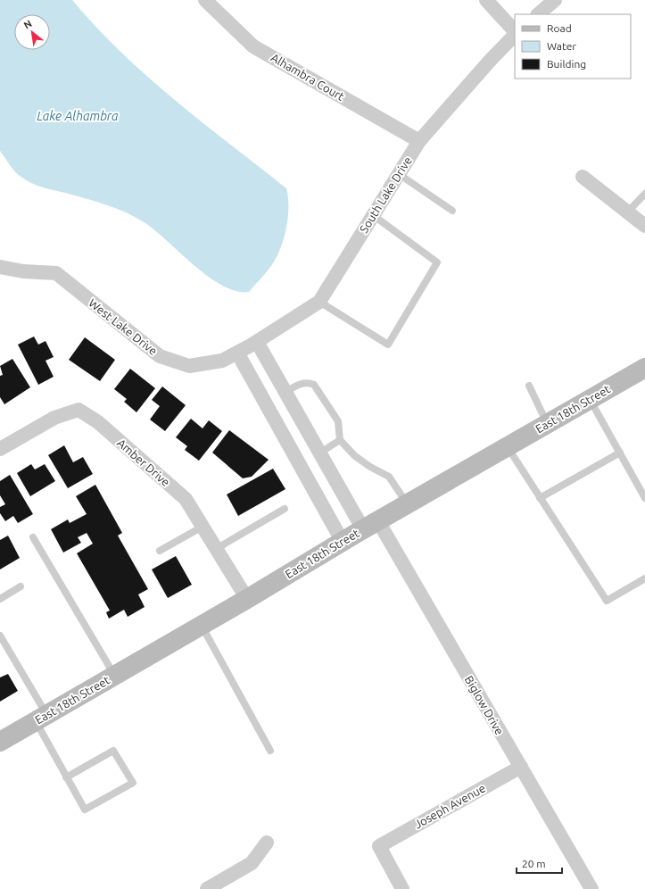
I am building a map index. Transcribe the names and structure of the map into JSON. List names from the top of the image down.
{
  "streets": {
    "main road": ["East 18th Street"],
    "street": [
      "Alhambra Court",
      "South Lake Drive",
      "West Lake Drive",
      "Amber Drive",
      "Biglow Drive",
      "Joseph Avenue"
    ]
  },
  "crossings": [
    ["Alhambra Court", "South Lake Drive"],
    ["South Lake Drive", "West Lake Drive"],
    ["South Lake Drive", "Biglow Drive"],
    ["West Lake Drive", "Biglow Drive"],
    ["East 18th Street", "Amber Drive"],
    ["East 18th Street", "Biglow Drive"],
    ["Biglow Drive", "Joseph Avenue"]
  ],
  "water": ["Lake Alhambra"],
  "legend": ["Road", "Water", "Building"],
  "scale_bar": "20 m",
  "north": "top left"
}
